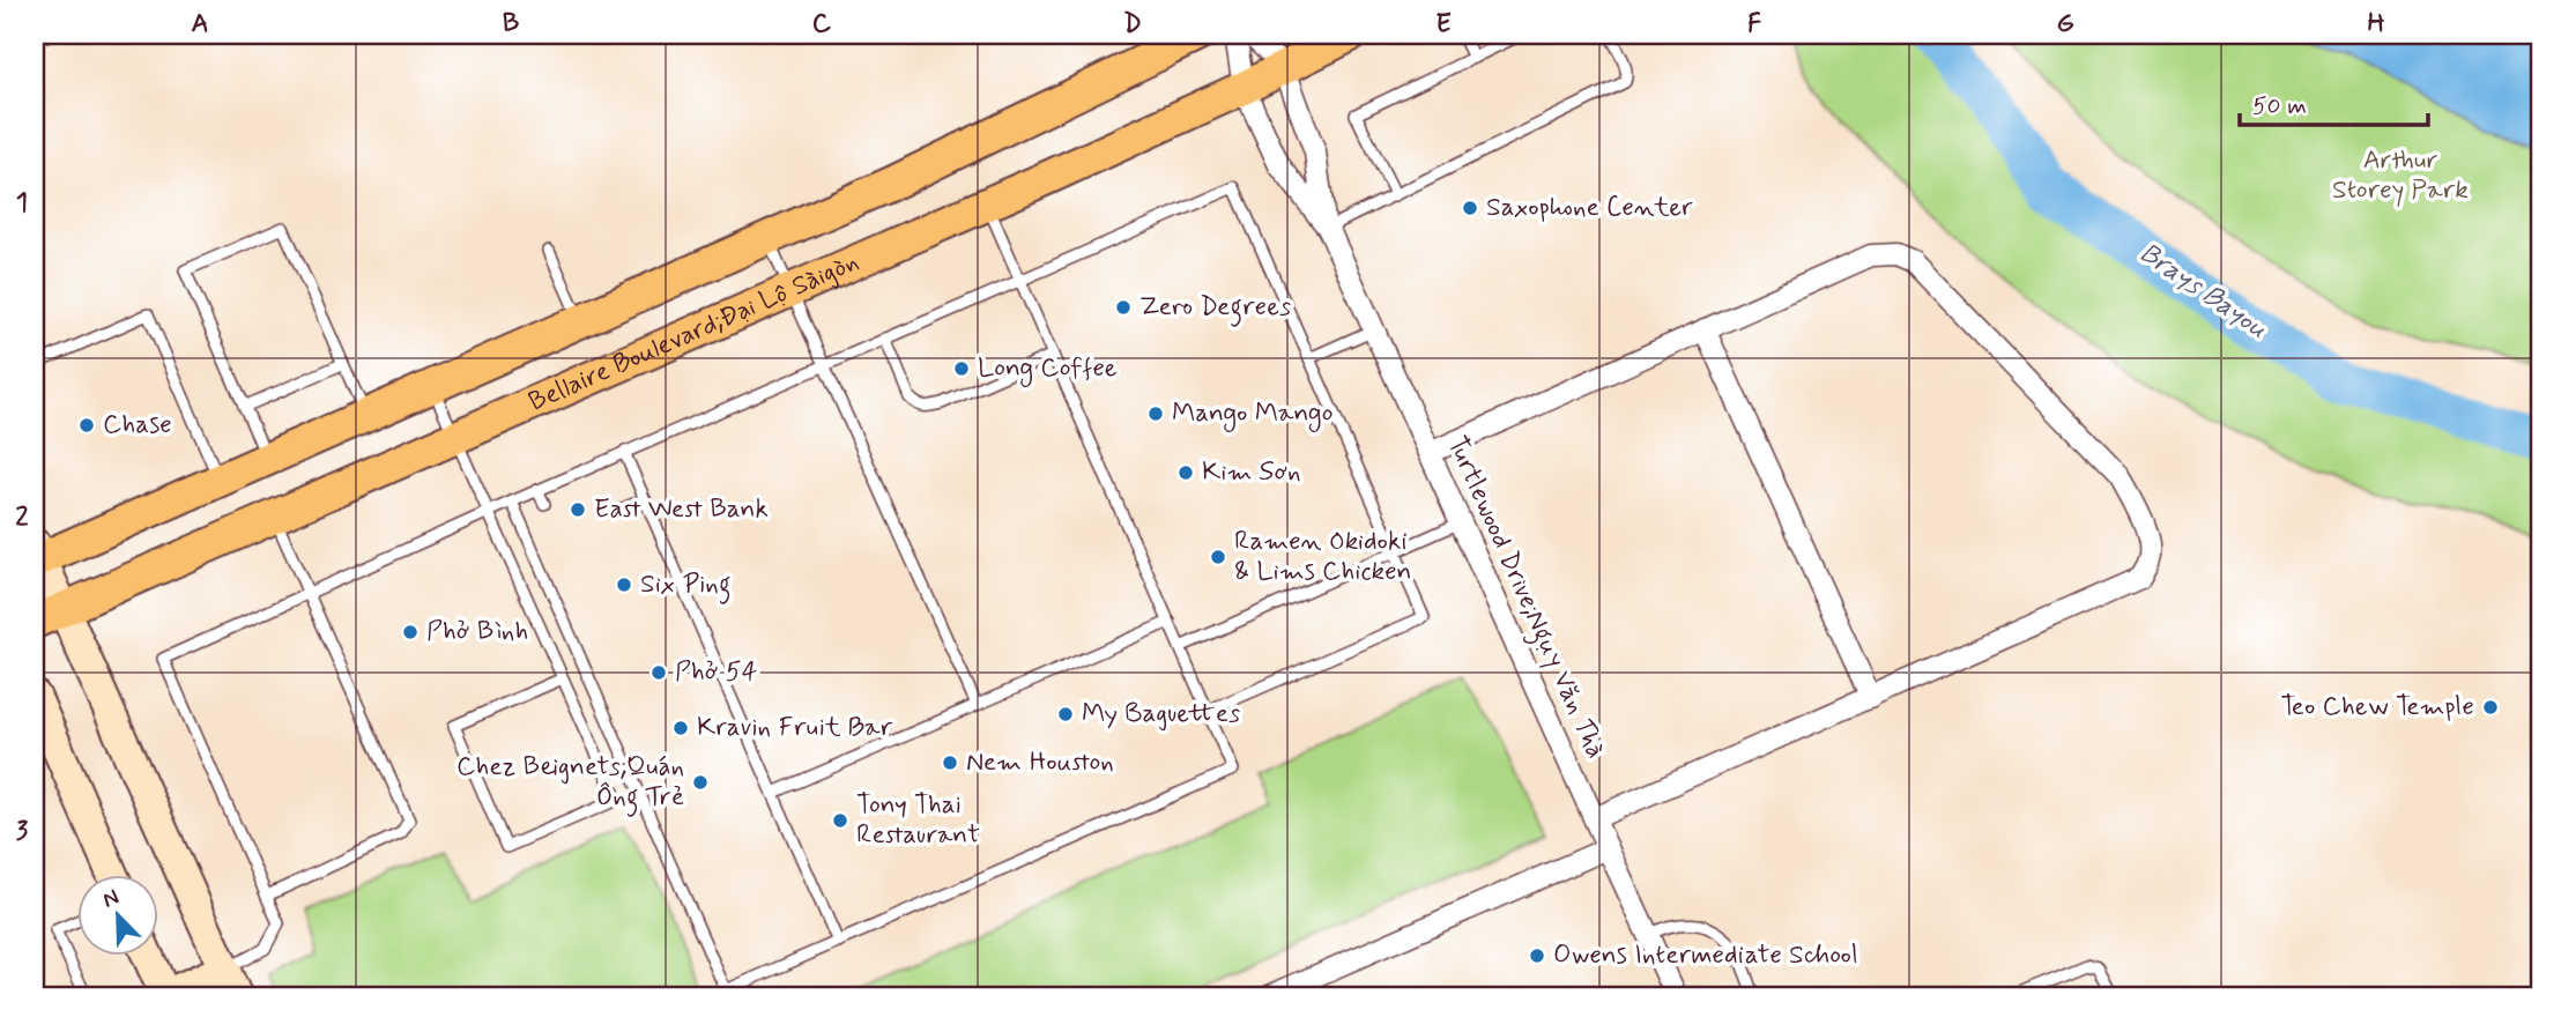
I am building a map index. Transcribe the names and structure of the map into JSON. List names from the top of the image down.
{
  "streets": {
    "main road": ["Bellaire Boulevard;Đại Lộ Sàigòn"],
    "street": ["Turtlewood Drive;Ngụy Văn Thà"]
  },
  "crossings": [
    ["Bellaire Boulevard;Đại Lộ Sàigòn", "Turtlewood Drive;Ngụy Văn Thà"]
  ],
  "water": ["Brays Bayou"],
  "parks": ["Arthur Storey Park"],
  "places": [
    "Saxophone Center",
    "Zero Degrees",
    "Long Coffee",
    "Mango Mango",
    "Chase",
    "Kim Sơn",
    "East West Bank",
    "Ramen Okidoki & Lims Chicken",
    "Six Ping",
    "Phở Bình",
    "Phở 54",
    "Teo Chew Temple",
    "My Baguettes",
    "Kravin Fruit Bar",
    "Nem Houston",
    "Chez Beignets;Quán Ông Trẻ",
    "Tony Thai Restaurant",
    "Owens Intermediate School"
  ],
  "scale_bar": "50 m",
  "north": "top left",
  "grid": {
    "columns": [
      "A",
      "B",
      "C",
      "D",
      "E",
      "F",
      "G",
      "H"
    ],
    "rows": ["1", "2", "3"]
  }
}
